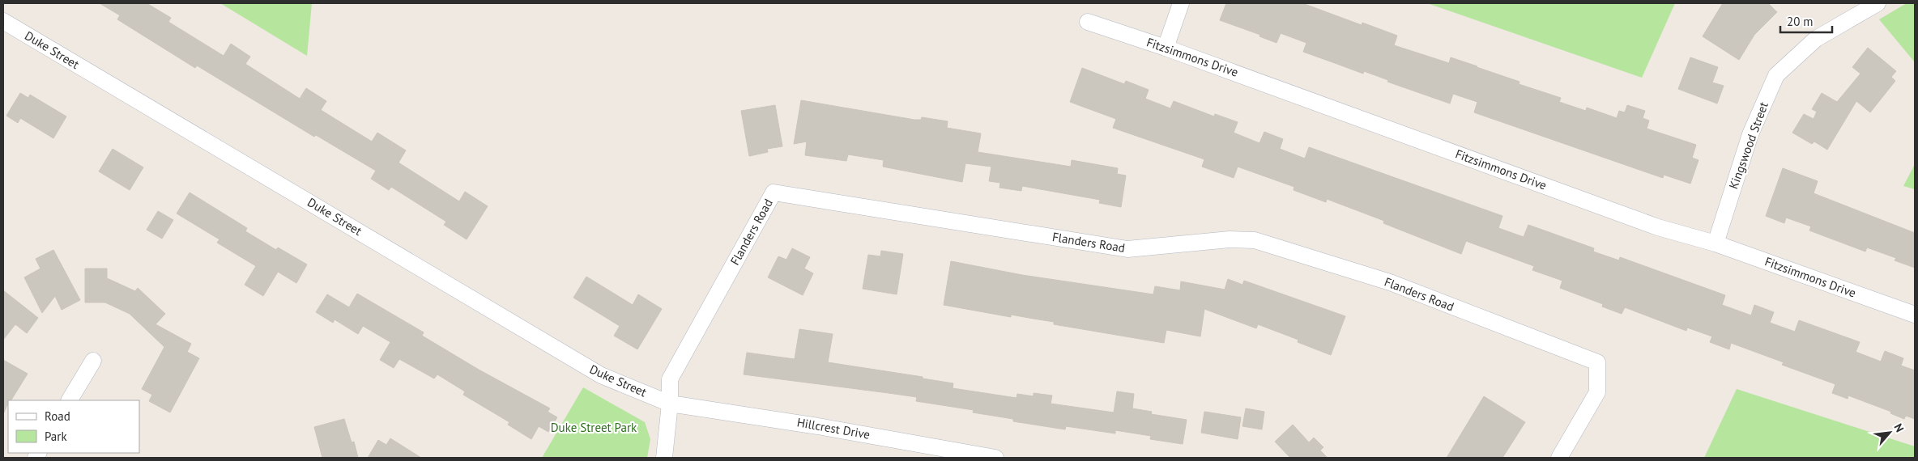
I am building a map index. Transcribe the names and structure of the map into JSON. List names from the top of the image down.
{
  "streets": {
    "street": [
      "Duke Street",
      "Fitzsimmons Drive",
      "Kingswood Street",
      "Flanders Road",
      "Hillcrest Drive"
    ]
  },
  "crossings": [
    ["Duke Street", "Flanders Road"],
    ["Duke Street", "Hillcrest Drive"],
    ["Fitzsimmons Drive", "Kingswood Street"],
    ["Flanders Road", "Hillcrest Drive"]
  ],
  "parks": ["Duke Street Park"],
  "legend": ["Road", "Park"],
  "scale_bar": "20 m",
  "north": "top right"
}
